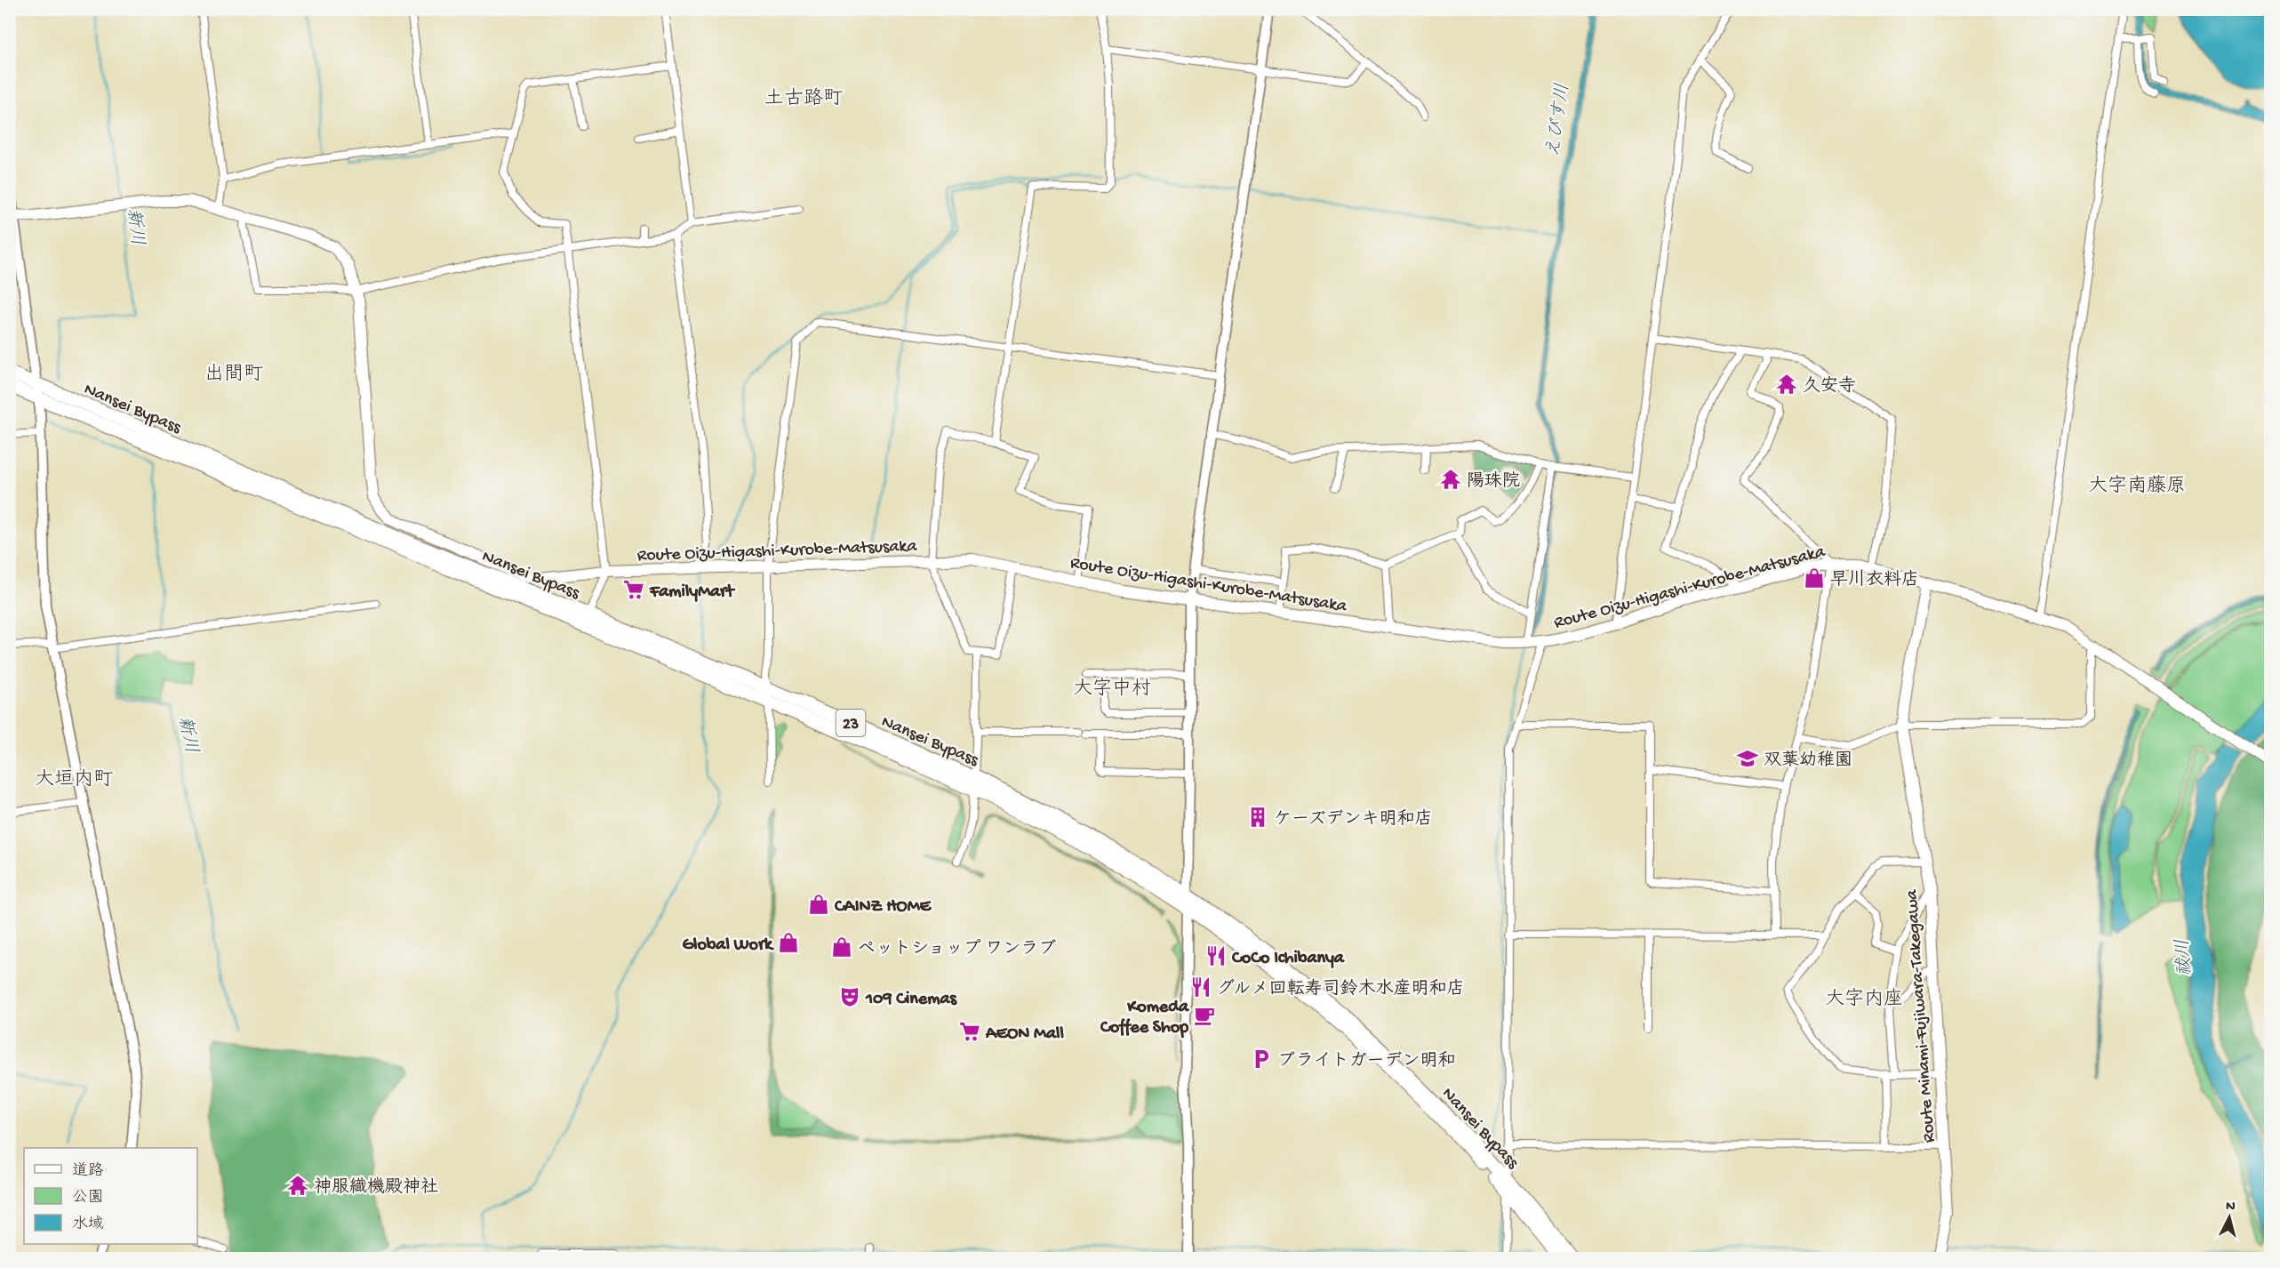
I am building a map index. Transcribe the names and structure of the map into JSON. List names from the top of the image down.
{
  "streets": {
    "highway": ["Nansei Bypass", "23"],
    "main road": ["Route Oizu-Higashi-Kurobe-Matsusaka", "Route Minami-Fujiwara-Takegawa"]
  },
  "crossings": [
    ["Route Oizu-Higashi-Kurobe-Matsusaka", "Route Minami-Fujiwara-Takegawa"]
  ],
  "districts": [
    "土古路町",
    "出間町",
    "大字南藤原",
    "大字中村",
    "大垣内町",
    "大字内座"
  ],
  "water": ["えびす川", "新川", "祓川"],
  "places": {
    "temple": ["久安寺", "陽珠院", "神服織機殿神社"],
    "shop": [
      "早川衣料店",
      "CAINZ HOME",
      "Global Work",
      "ペットショップ ワンラブ"
    ],
    "supermarket": ["FamilyMart", "AEON Mall"],
    "school or university": ["双葉幼稚園"],
    "building": ["ケーズデンキ明和店"],
    "restaurant": ["CoCo Ichibanya", "グルメ回転寿司鈴木水産明和店"],
    "theatre": ["109 Cinemas"],
    "cafe": ["Komeda Coffee Shop"],
    "parking": ["ブライトガーデン明和"]
  },
  "legend": ["道路", "公園", "水域"],
  "north": "top"
}
